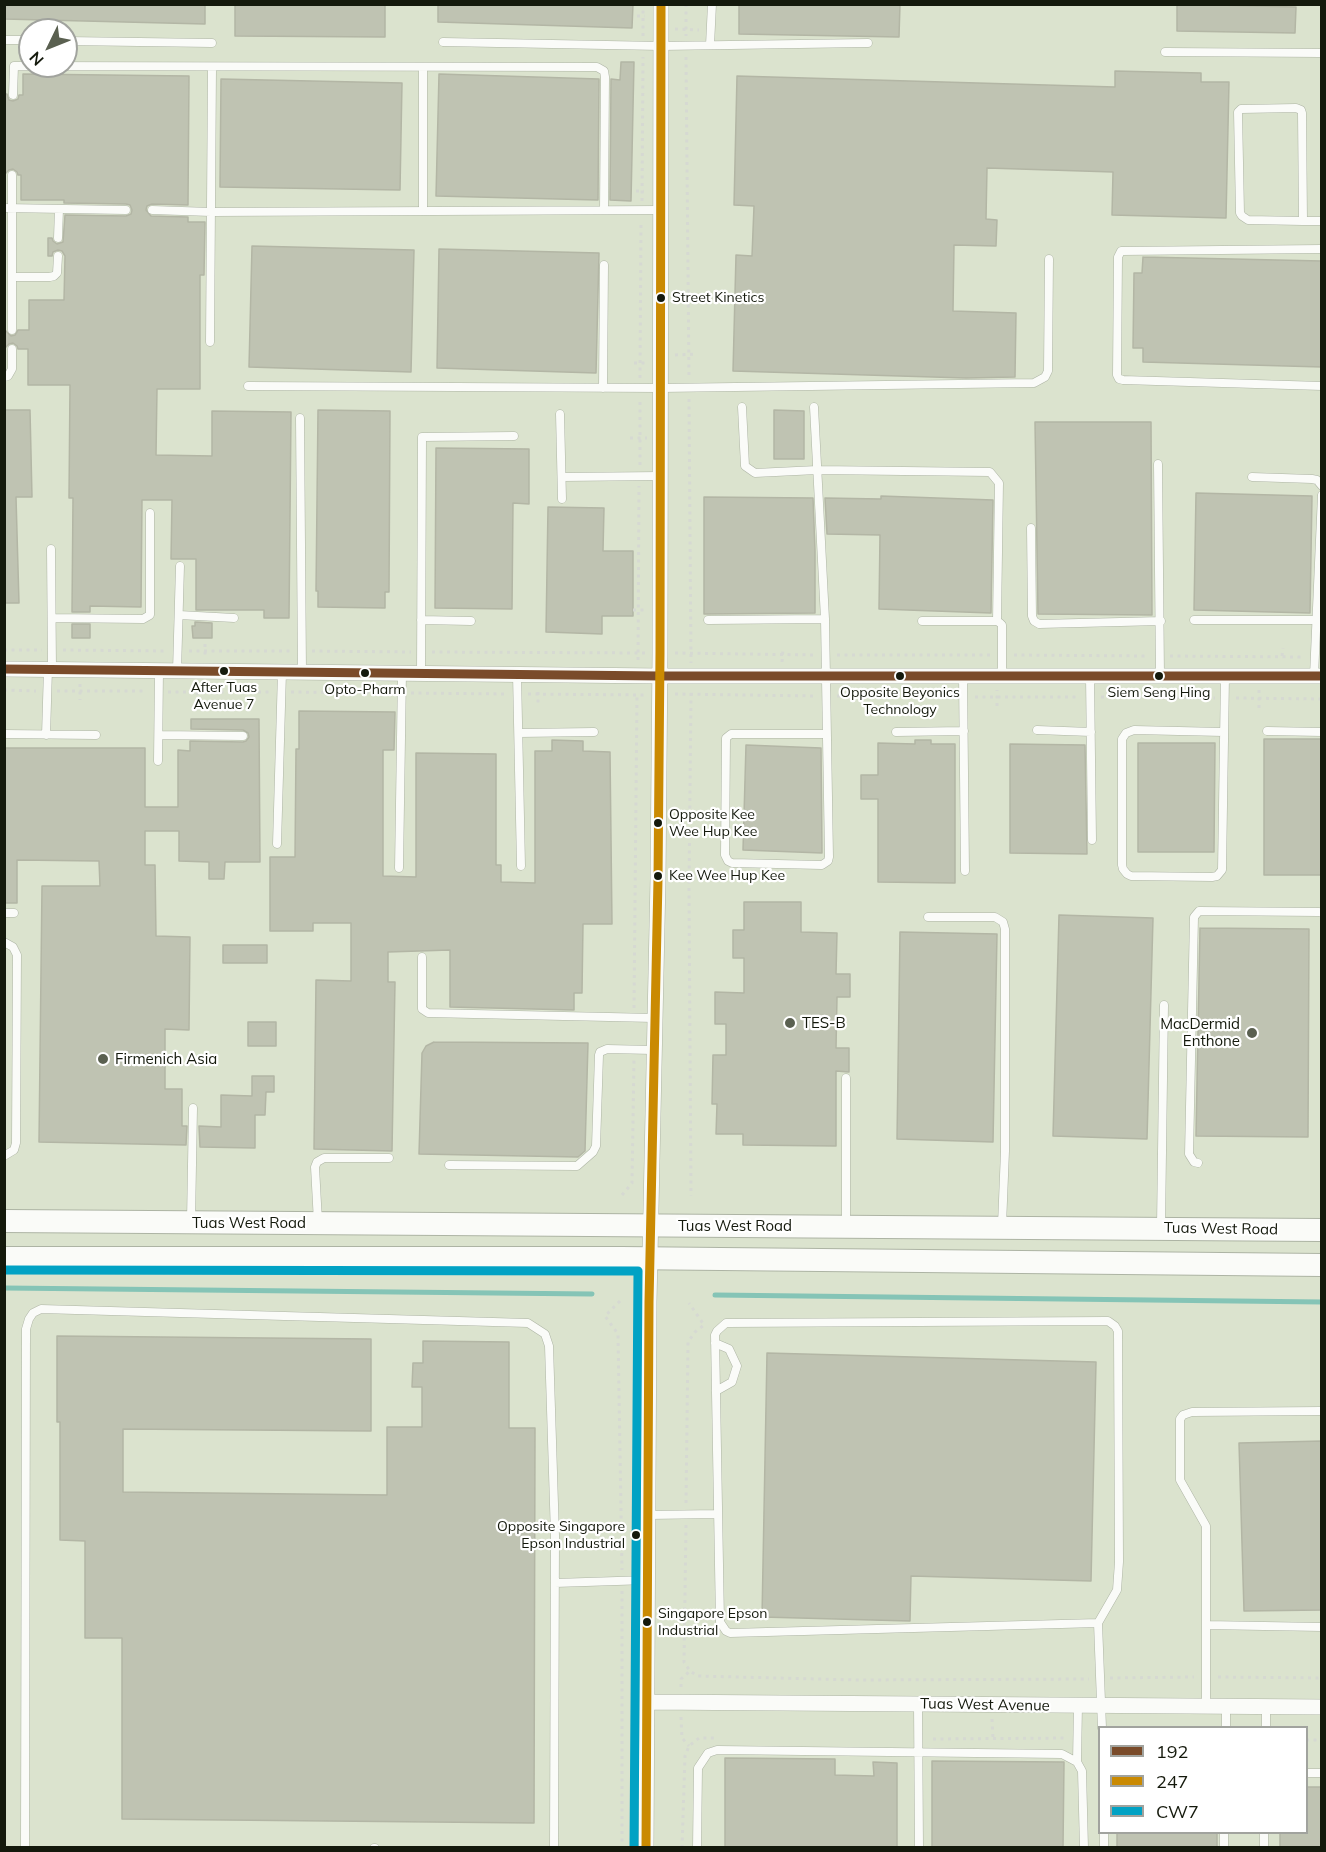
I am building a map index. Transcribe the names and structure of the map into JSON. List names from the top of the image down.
{
  "streets": {
    "main road": ["Tuas West Road"],
    "street": ["Tuas West Avenue"]
  },
  "places": [
    "Street Kinetics",
    "After Tuas Avenue 7",
    "Opto-Pharm",
    "Opposite Beyonics Technology",
    "Siem Seng Hing",
    "Opposite Kee Wee Hup Kee",
    "Kee Wee Hup Kee",
    "TES-B",
    "MacDermid Enthone",
    "Firmenich Asia",
    "Opposite Singapore Epson Industrial",
    "Singapore Epson Industrial"
  ],
  "lines": ["transit line 247", "transit line 192", "transit line CW7"],
  "legend": ["192", "247", "CW7"],
  "north": "bottom left"
}
